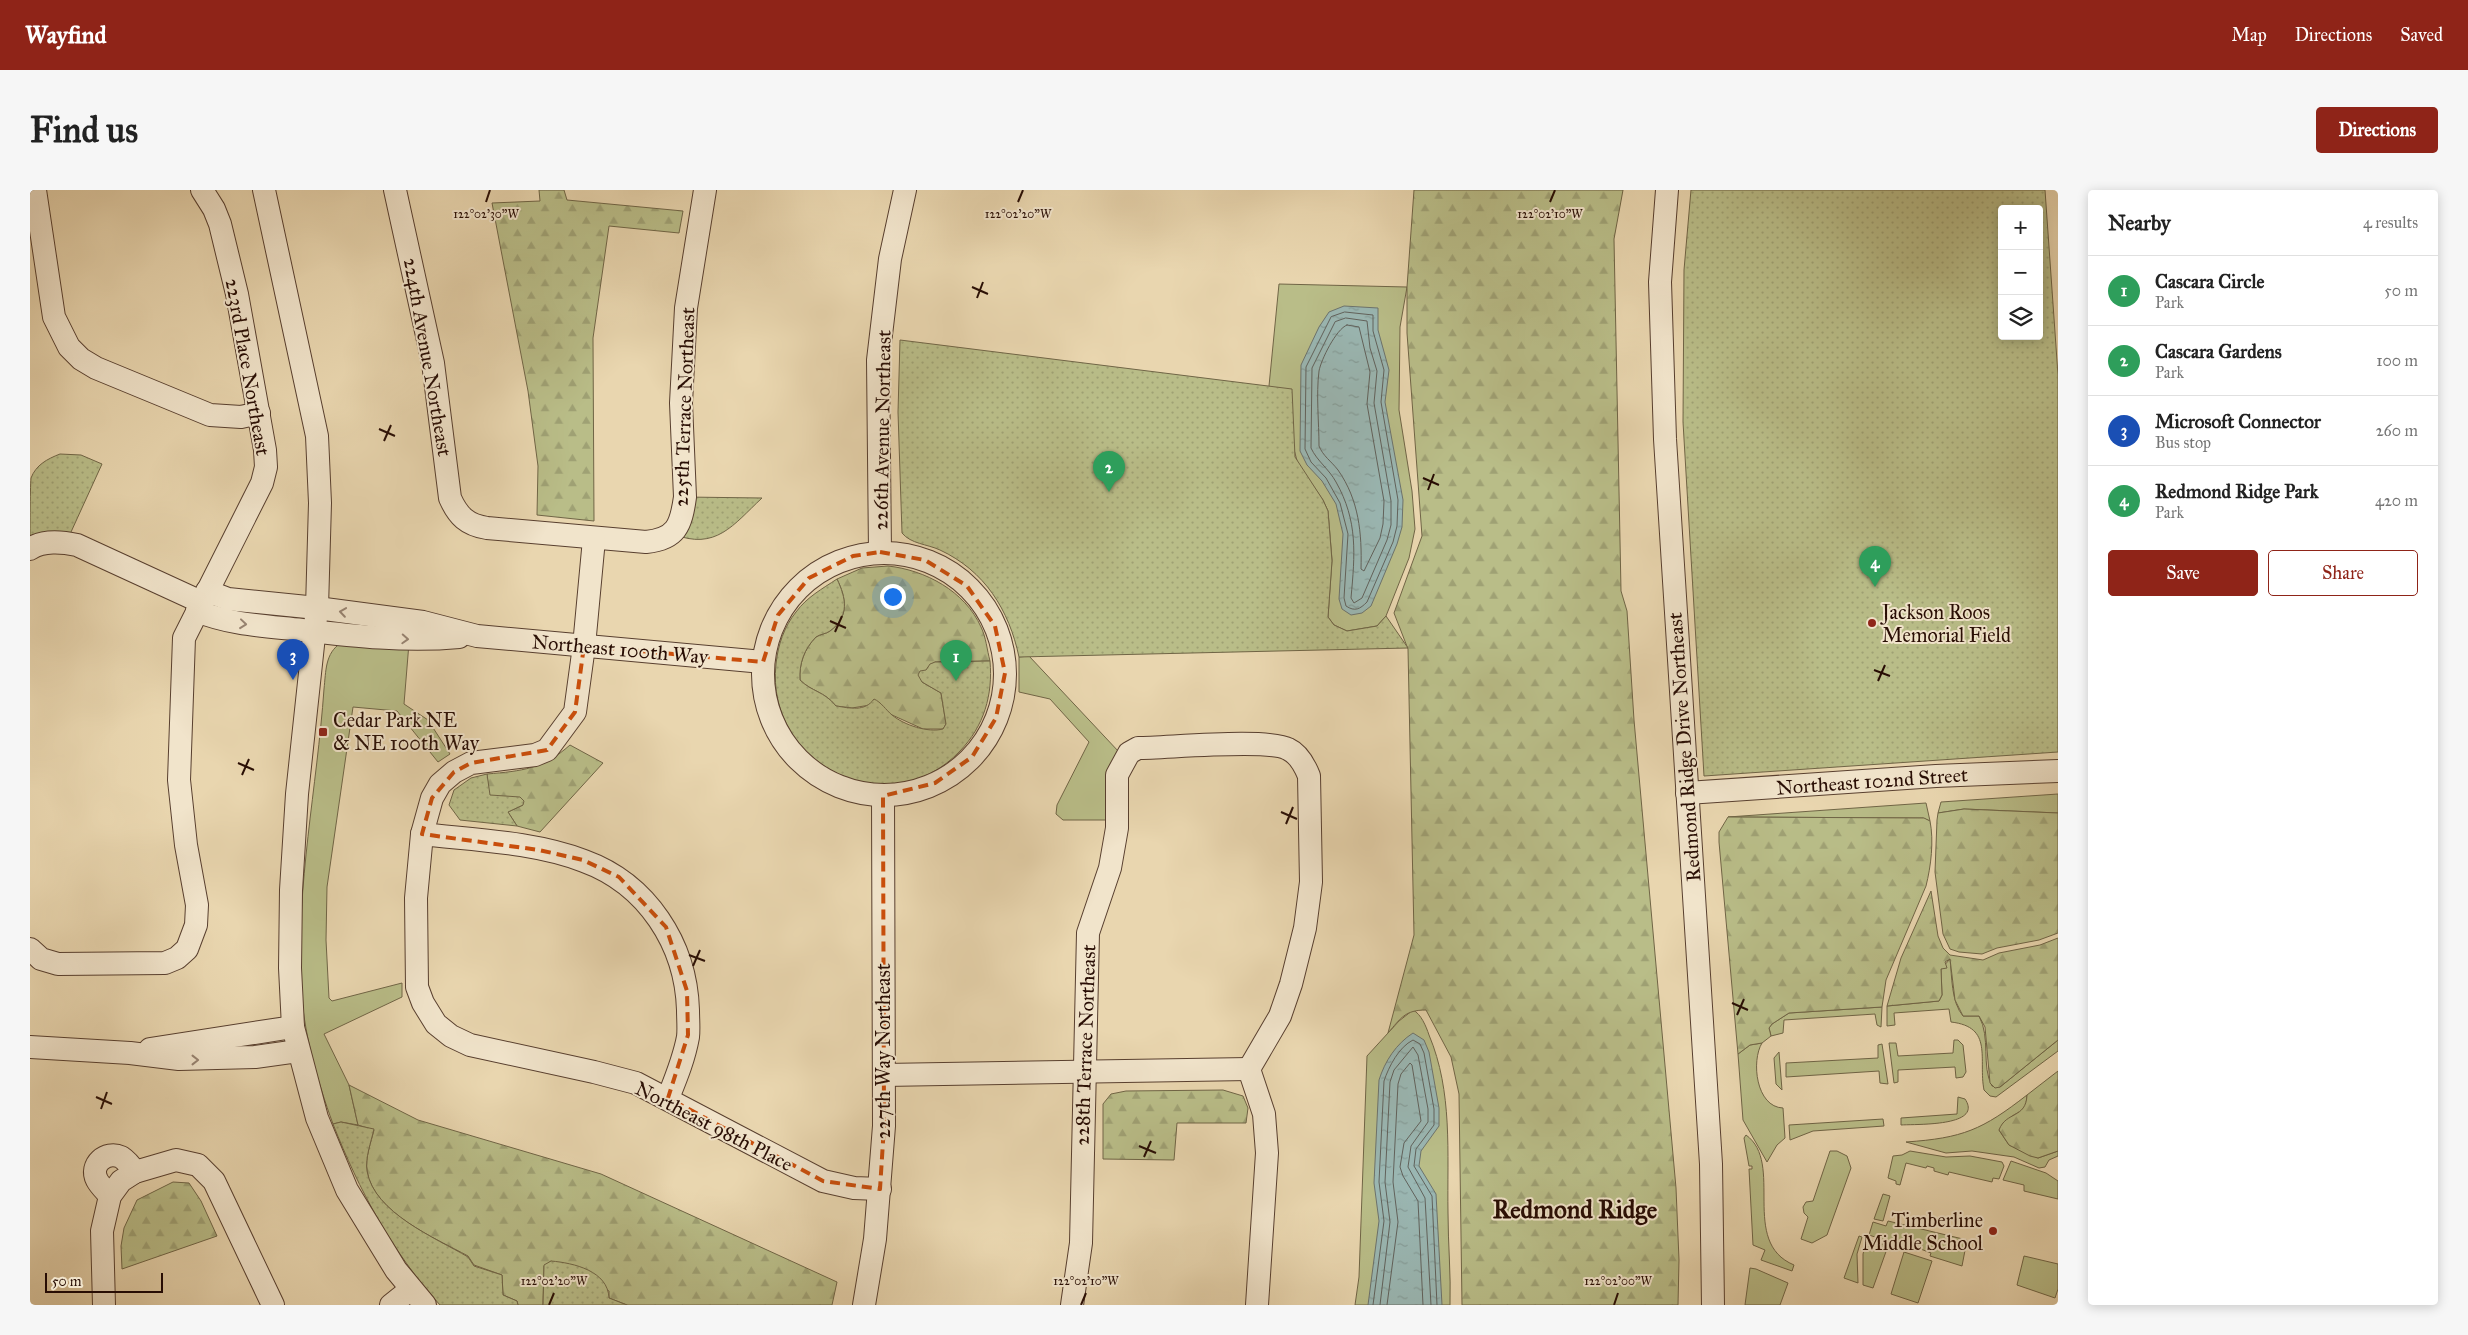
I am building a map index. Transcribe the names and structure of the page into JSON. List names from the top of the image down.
{
  "streets": {
    "street": [
      "224th Avenue Northeast",
      "223rd Place Northeast",
      "225th Terrace Northeast",
      "226th Avenue Northeast",
      "Northeast 100th Way",
      "Redmond Ridge Drive Northeast",
      "Northeast 102nd Street",
      "228th Terrace Northeast",
      "227th Way Northeast",
      "Northeast 98th Place"
    ]
  },
  "crossings": [
    ["224th Avenue Northeast", "225th Terrace Northeast"],
    ["223rd Place Northeast", "Northeast 100th Way"],
    ["Redmond Ridge Drive Northeast", "Northeast 102nd Street"],
    ["227th Way Northeast", "Northeast 98th Place"]
  ],
  "districts": ["Redmond Ridge"],
  "places": {
    "other": ["Jackson Roos Memorial Field", "Timberline Middle School"],
    "transit": ["Cedar Park NE & NE 100th Way"]
  },
  "scale_bar": "50 m",
  "page": {
    "header": "Wayfind",
    "nav": ["Map", "Directions", "Saved"],
    "buttons": [
      "Directions",
      ["Save", "Share"]
    ],
    "title": "Find us",
    "heading": ["Nearby", "4 results"],
    "map_buttons": ["+", "−"],
    "list": [
      {
        "mark": "1",
        "name": "Cascara Circle",
        "note": "Park",
        "value": "50 m"
      },
      {
        "mark": "2",
        "name": "Cascara Gardens",
        "note": "Park",
        "value": "100 m"
      },
      {
        "mark": "3",
        "name": "Microsoft Connector",
        "note": "Bus stop",
        "value": "260 m"
      },
      {
        "mark": "4",
        "name": "Redmond Ridge Park",
        "note": "Park",
        "value": "420 m"
      }
    ],
    "pins": [
      "2",
      "4",
      "3",
      "1"
    ],
    "scale": "50 m"
  },
  "coordinates": [
    "122°02'30\"W",
    "122°02'20\"W",
    "122°02'10\"W",
    "122°02'00\"W"
  ]
}
